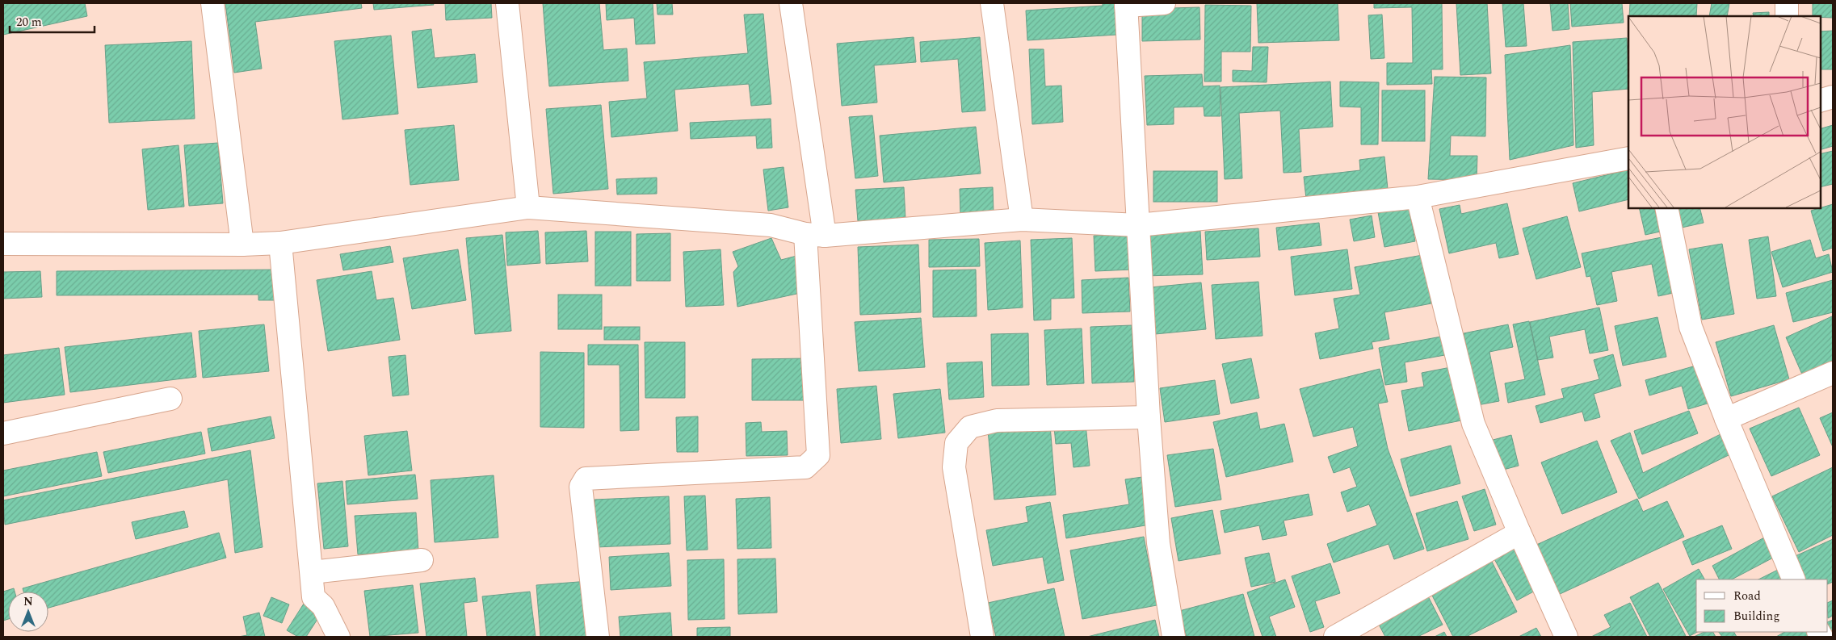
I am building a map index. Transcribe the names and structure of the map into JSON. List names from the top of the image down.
{
  "legend": ["Road", "Building"],
  "scale_bar": "20 m",
  "north": "top"
}
